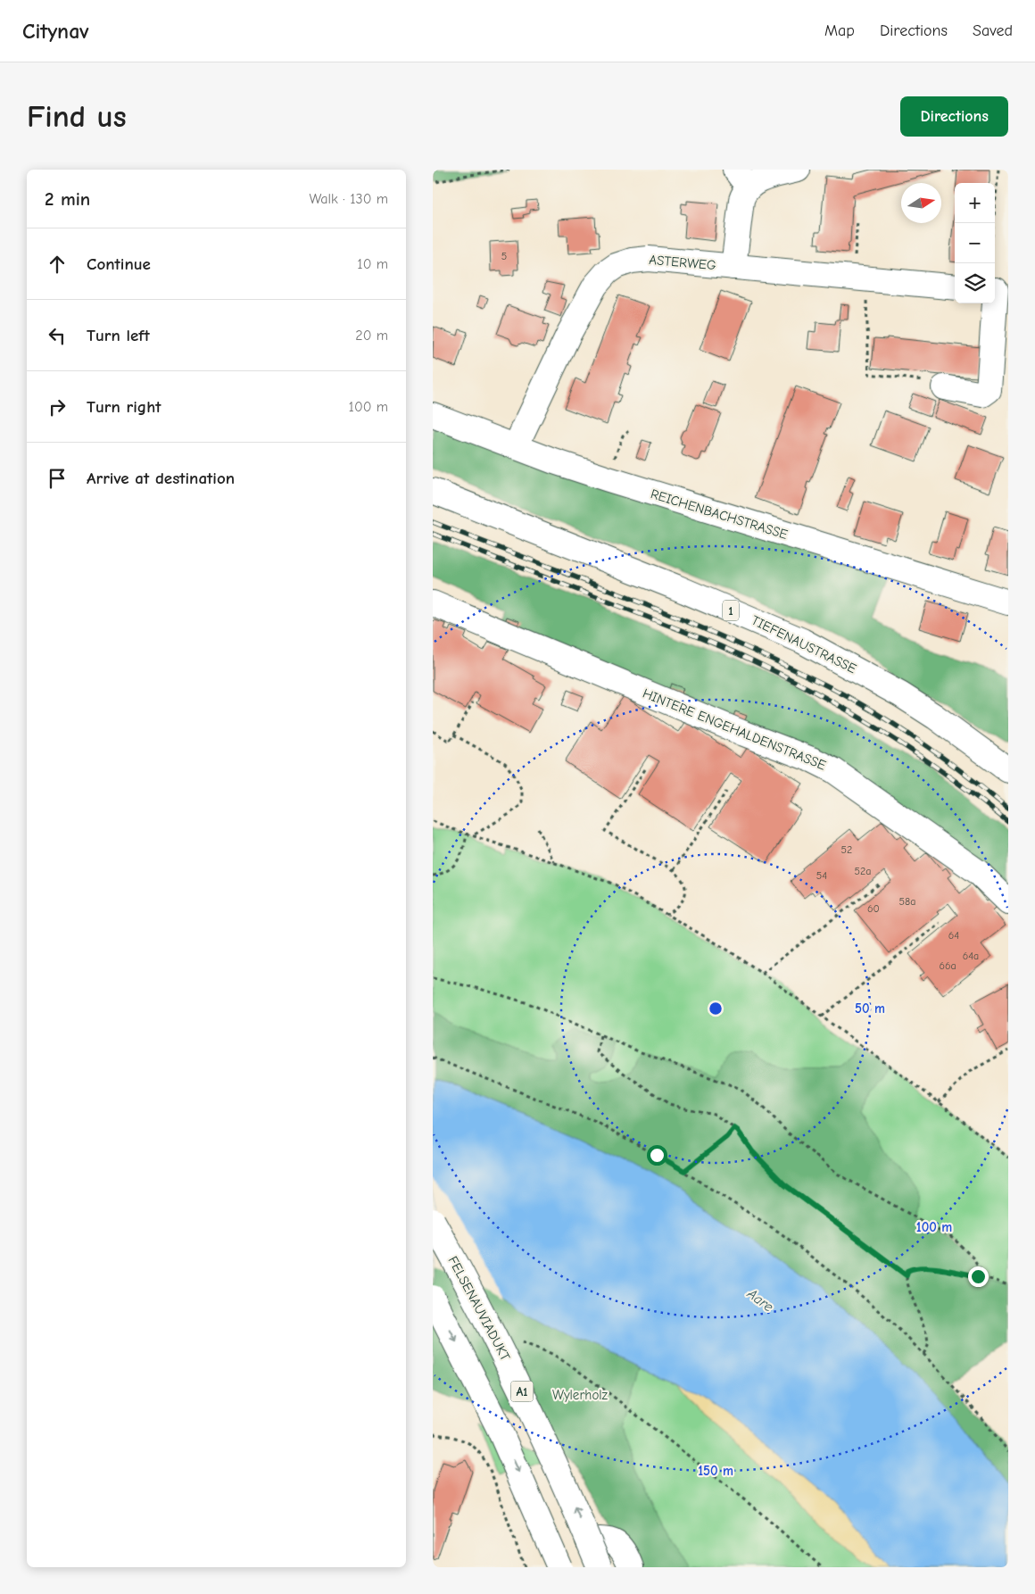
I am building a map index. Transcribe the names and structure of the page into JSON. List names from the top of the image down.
{
  "streets": {
    "main road": [
      "ASTERWEG",
      "REICHENBACHSTRASSE",
      "1",
      "TIEFENAUSTRASSE",
      "HINTERE ENGEHALDENSTRASSE",
      "FELSENAUVIADUKT",
      "A1"
    ]
  },
  "crossings": [
    ["ASTERWEG", "REICHENBACHSTRASSE"]
  ],
  "water": ["Aare"],
  "parks": ["Wylerholz"],
  "house_numbers": [
    "5",
    "52",
    "52a",
    "54",
    "58a",
    "60",
    "64",
    "64a",
    "66a"
  ],
  "north": "right",
  "page": {
    "header": "Citynav",
    "nav": ["Map", "Directions", "Saved"],
    "buttons": "Directions",
    "title": "Find us",
    "heading": ["2 min", "Walk · 130 m"],
    "map_buttons": ["+", "−"],
    "list": [
      ["Continue", "10 m"],
      ["Turn left", "20 m"],
      ["Turn right", "100 m"],
      "Arrive at destination"
    ]
  },
  "rings": ["50 m", "100 m", "150 m"]
}
